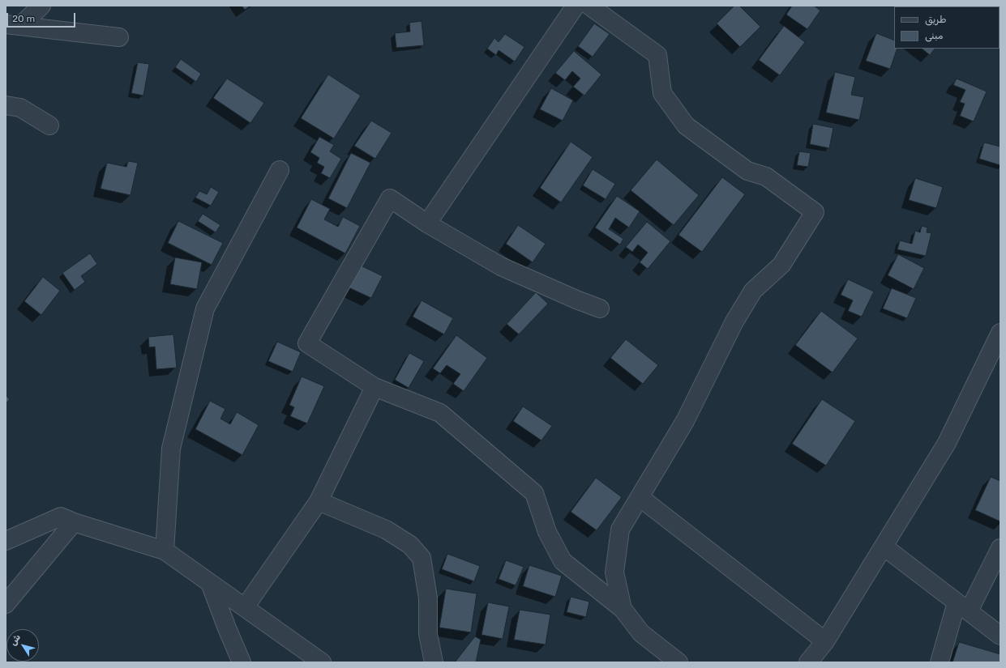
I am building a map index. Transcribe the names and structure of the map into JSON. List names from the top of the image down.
{
  "legend": ["طريق", "مبنى"],
  "scale_bar": "20 m",
  "north": "top left"
}
